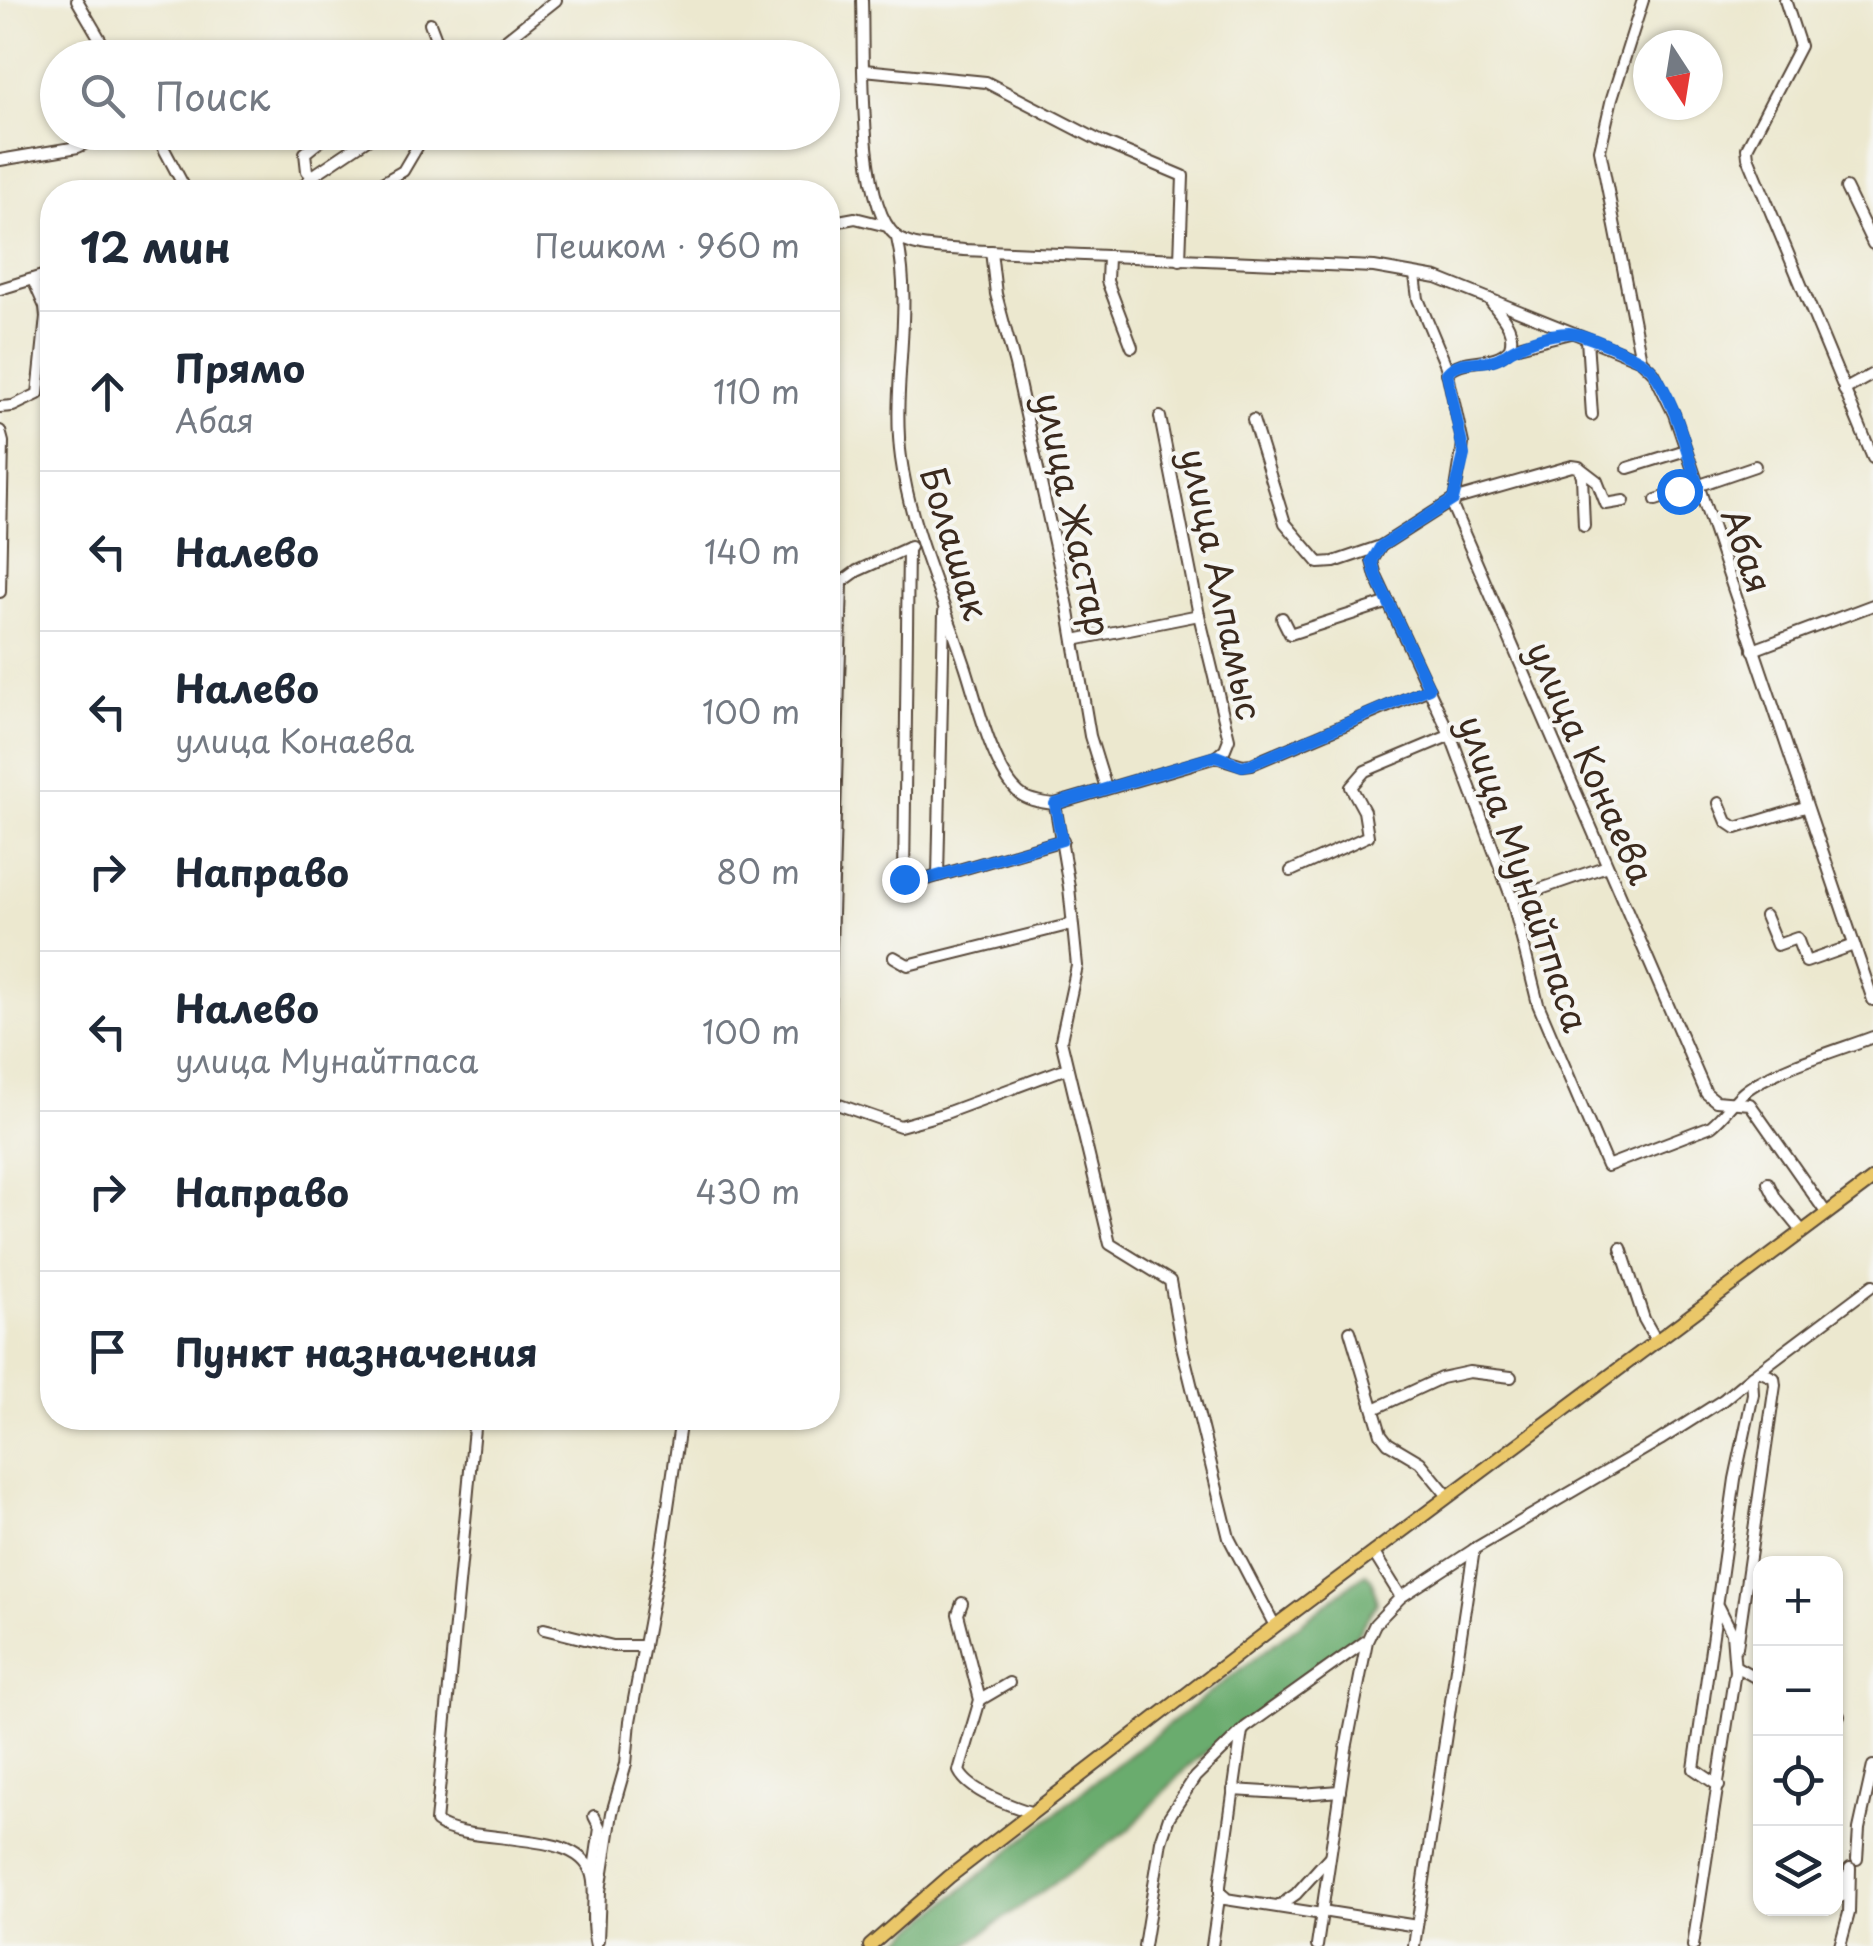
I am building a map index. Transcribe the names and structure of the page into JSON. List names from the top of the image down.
{
  "streets": {
    "street": [
      "улица Жастар",
      "Болашак",
      "Абая",
      "улица Алпамыс",
      "улица Конаева",
      "улица Мунайтпаса"
    ]
  },
  "crossings": [
    ["улица Конаева", "улица Мунайтпаса"]
  ],
  "north": "bottom",
  "page": {
    "search": "Поиск",
    "heading": ["12 мин", "Пешком · 960 m"],
    "list": [
      ["Прямо", "Абая", "110 m"],
      ["Налево", "140 m"],
      ["Налево", "улица Конаева", "100 m"],
      ["Направо", "80 m"],
      ["Налево", "улица Мунайтпаса", "100 m"],
      ["Направо", "430 m"],
      "Пункт назначения"
    ],
    "map_buttons": ["+", "−"]
  }
}
